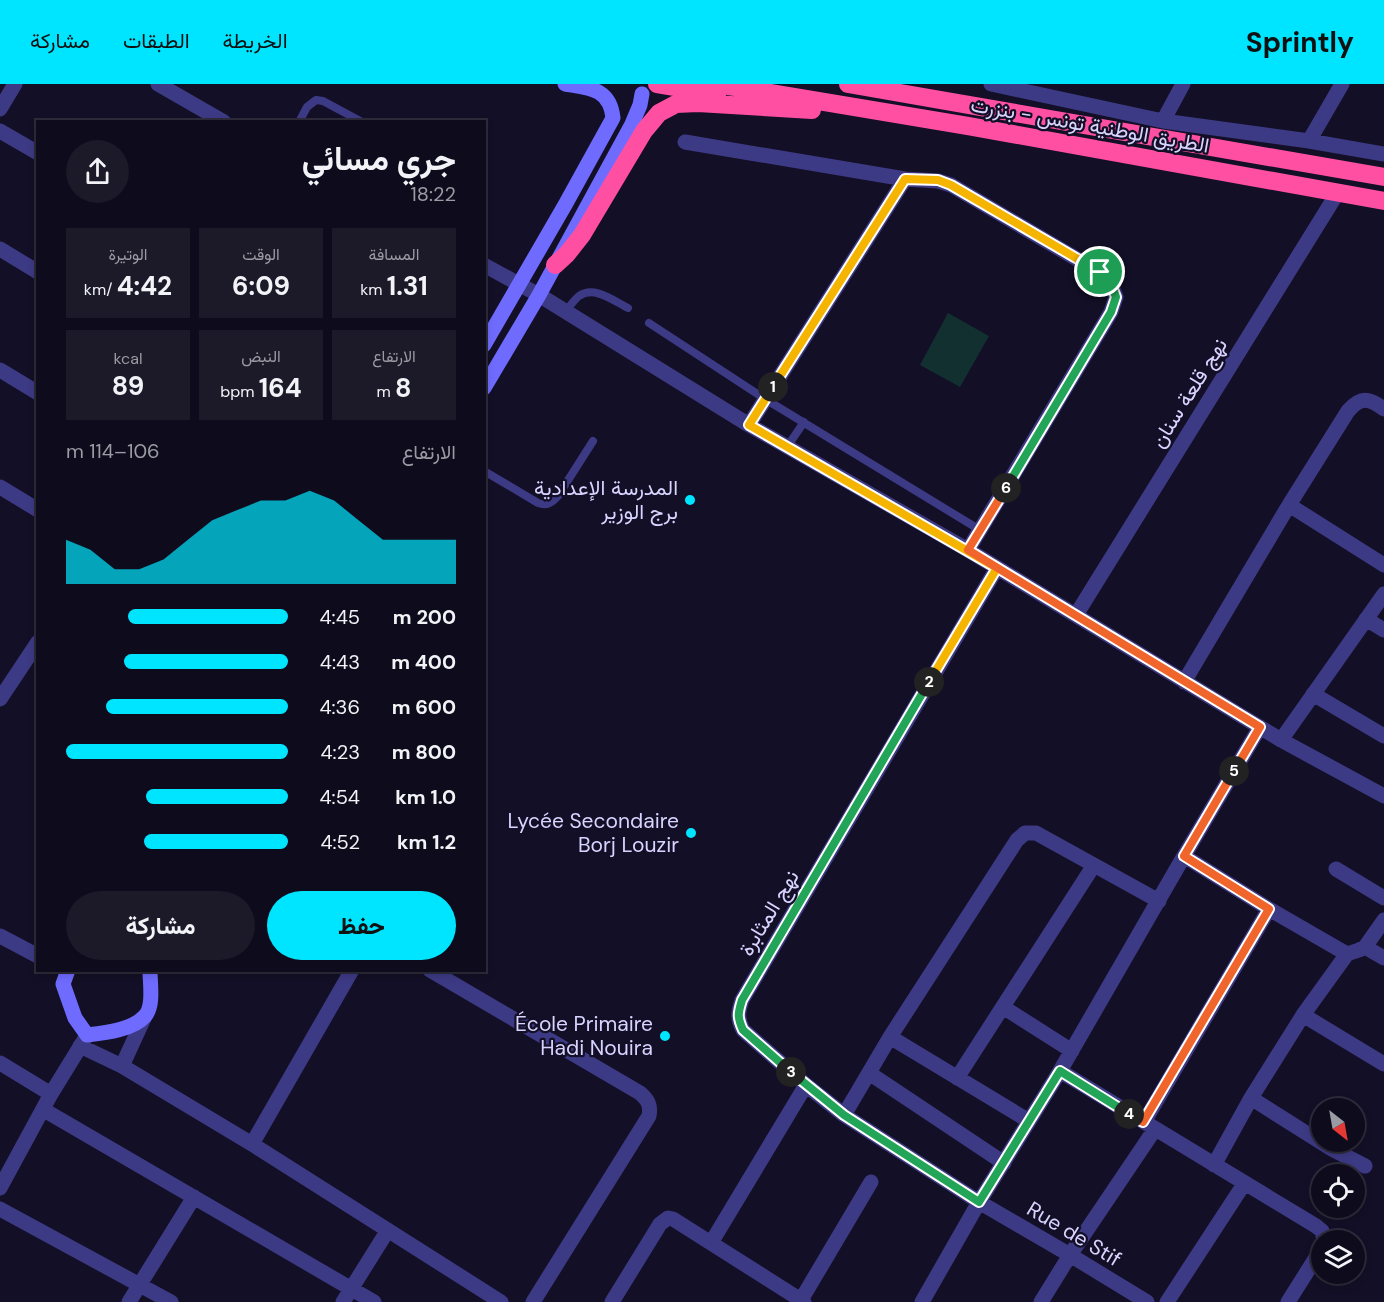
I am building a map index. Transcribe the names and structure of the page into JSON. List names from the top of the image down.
{
  "streets": {
    "highway": ["الطريق الوطنية تونس - بنزرت"],
    "street": ["نهج قلعة سنان", "نهج المثابرة", "Rue de Stif"]
  },
  "crossings": [
    ["الطريق الوطنية تونس - بنزرت", "نهج قلعة سنان"],
    ["نهج المثابرة", "Rue de Stif"]
  ],
  "places": ["المدرسة الإعدادية برج الوزير", "Lycée Secondaire Borj Louzir", "École Primaire Hadi Nouira"],
  "north": "bottom right",
  "page": {
    "header": "Sprintly",
    "nav": ["الخريطة", "الطبقات", "مشاركة"],
    "heading": ["جري مسائي", "18:22"],
    "stats": [
      ["المسافة", "1.31 km"],
      ["الوقت", "6:09"],
      ["الوتيرة", "4:42 /km"],
      ["الارتفاع", "8 m"],
      ["النبض", "164 bpm"],
      ["kcal", "89"]
    ],
    "pins": [
      "1",
      "6",
      "2",
      "5",
      "3",
      "4"
    ],
    "chart": ["الارتفاع", "106–114 m"],
    "list": [
      {
        "name": "200 m",
        "note": "4:45"
      },
      {
        "name": "400 m",
        "note": "4:43"
      },
      {
        "name": "600 m",
        "note": "4:36"
      },
      {
        "name": "800 m",
        "note": "4:23"
      },
      {
        "name": "1.0 km",
        "note": "4:54"
      },
      {
        "name": "1.2 km",
        "note": "4:52"
      }
    ],
    "buttons": ["حفظ", "مشاركة"]
  }
}
